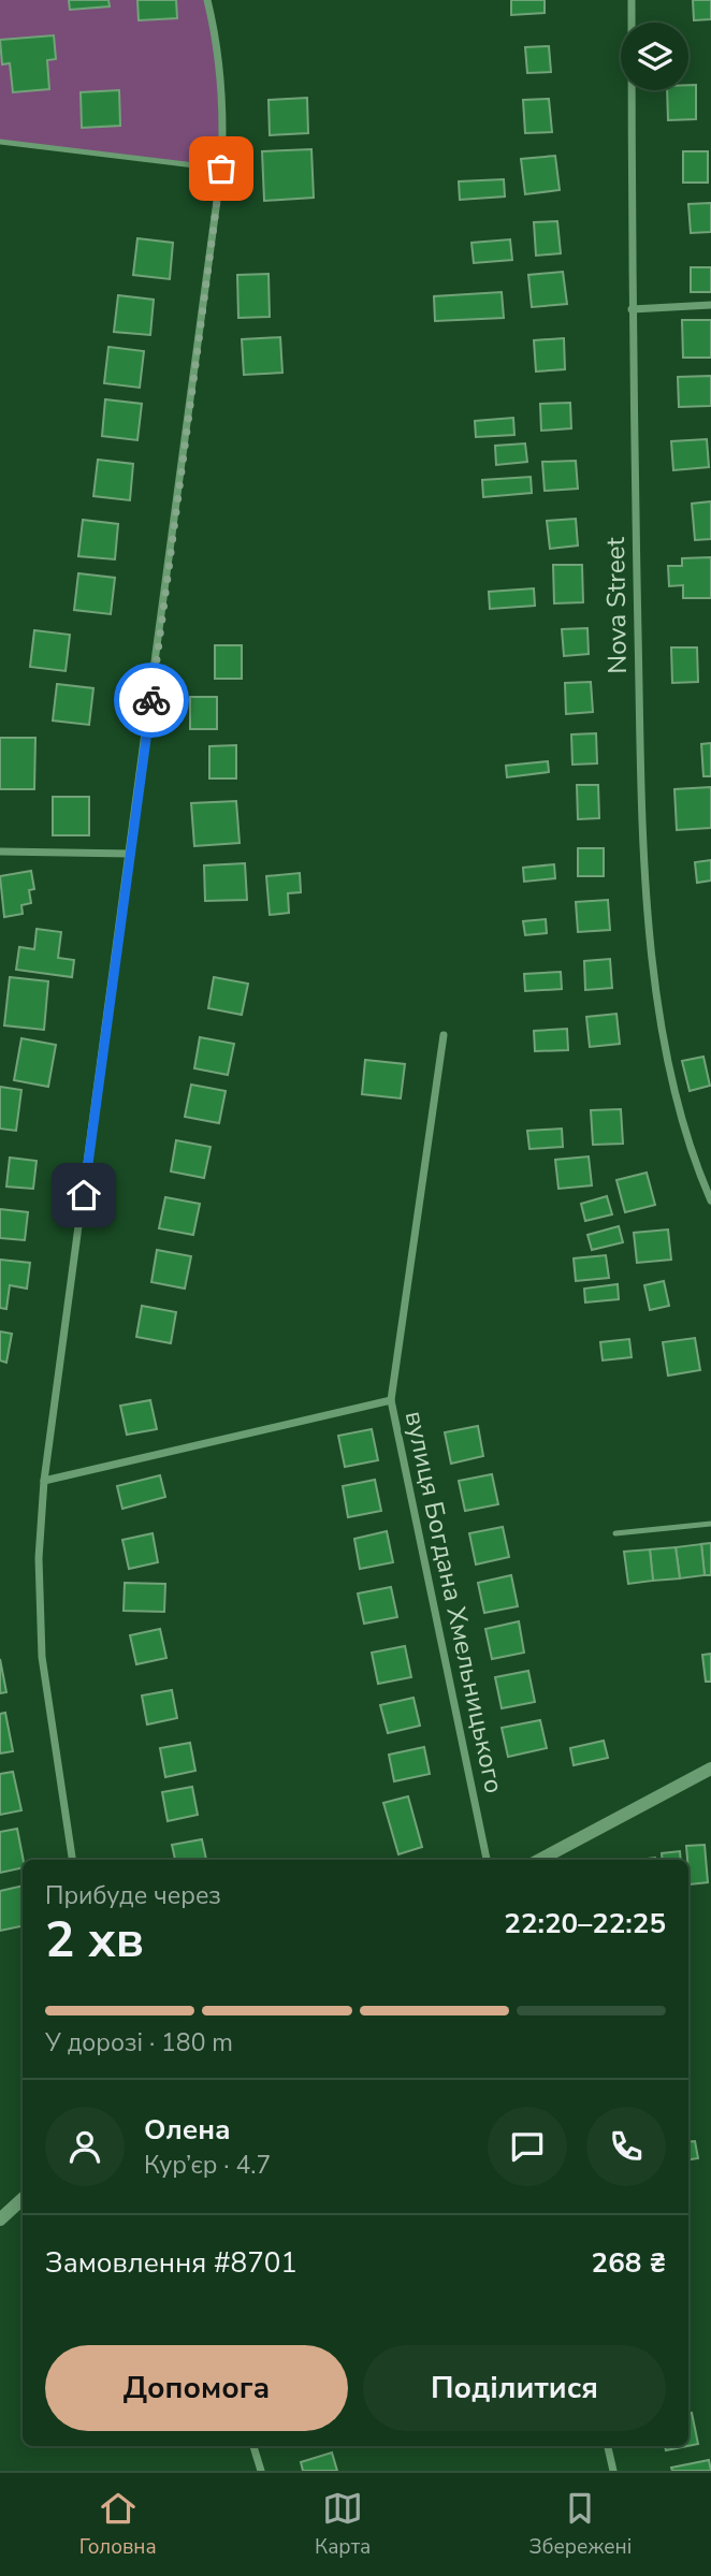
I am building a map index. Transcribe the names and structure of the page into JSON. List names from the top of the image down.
{
  "streets": {
    "street": ["Nova Street", "вулиця Богдана Хмельницького"]
  },
  "page": {
    "heading": ["2 хв", "Прибуде через", "22:20–22:25"],
    "panel": [
      "Олена",
      "Кур’єр · 4.7",
      "Замовлення #8701",
      "268 ₴"
    ],
    "bar": "У дорозі · 180 m",
    "buttons": ["Допомога", "Поділитися"],
    "tabs": ["Головна", "Карта", "Збережені"]
  }
}
